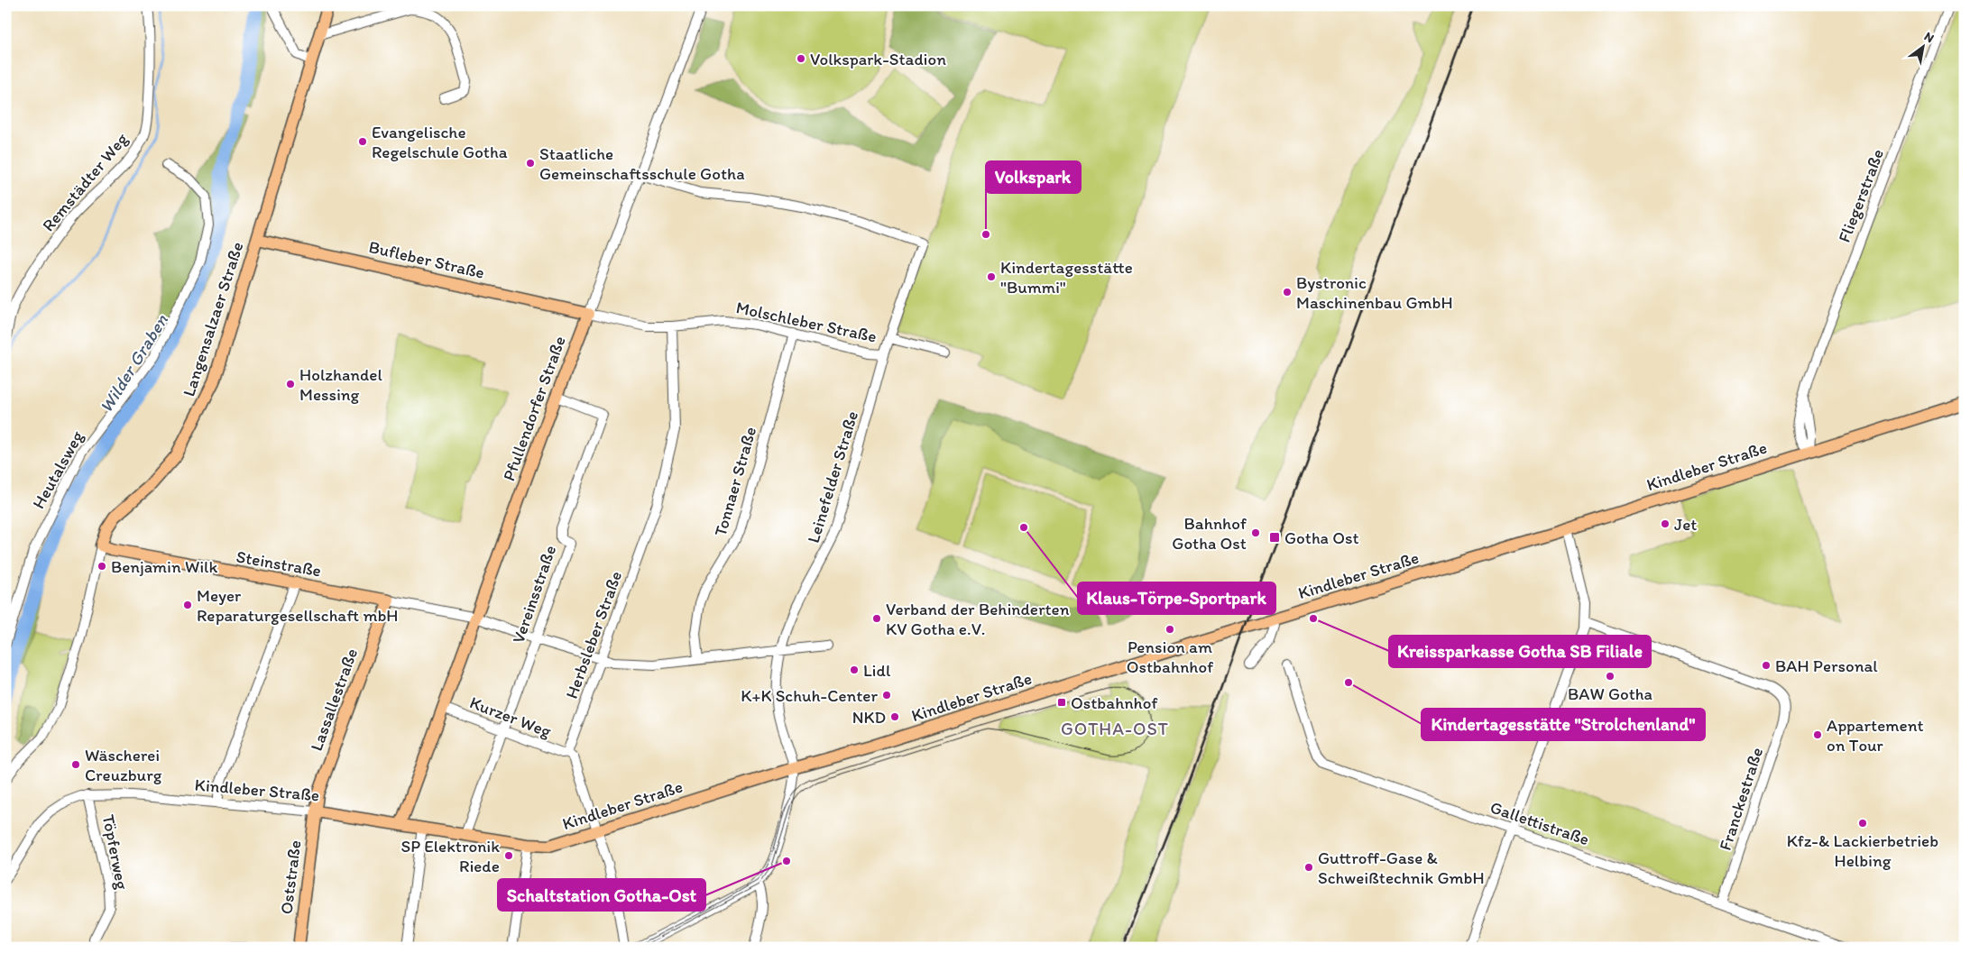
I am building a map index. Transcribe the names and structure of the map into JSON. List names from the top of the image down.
{
  "streets": {
    "main road": [
      "Bufleber Straße",
      "Langensalzaer Straße",
      "Pfullendorfer Straße",
      "Kindleber Straße",
      "Steinstraße",
      "Lassallestraße",
      "Oststraße"
    ],
    "street": [
      "Remstädter Weg",
      "Fliegerstraße",
      "Molschleber Straße",
      "Heutalsweg",
      "Leinefelder Straße",
      "Tonnaer Straße",
      "Vereinsstraße",
      "Herbsleber Straße",
      "Kurzer Weg",
      "Franckestraße",
      "Gallettistraße",
      "Töpferweg"
    ]
  },
  "crossings": [
    ["Fliegerstraße", "Kindleber Straße"],
    ["Bufleber Straße", "Langensalzaer Straße"],
    ["Bufleber Straße", "Molschleber Straße"],
    ["Bufleber Straße", "Pfullendorfer Straße"],
    ["Langensalzaer Straße", "Steinstraße"],
    ["Molschleber Straße", "Pfullendorfer Straße"],
    ["Molschleber Straße", "Leinefelder Straße"],
    ["Molschleber Straße", "Tonnaer Straße"],
    ["Molschleber Straße", "Herbsleber Straße"],
    ["Pfullendorfer Straße", "Kindleber Straße"],
    ["Pfullendorfer Straße", "Leinefelder Straße"],
    ["Pfullendorfer Straße", "Steinstraße"],
    ["Pfullendorfer Straße", "Vereinsstraße"],
    ["Pfullendorfer Straße", "Kurzer Weg"],
    ["Kindleber Straße", "Leinefelder Straße"],
    ["Kindleber Straße", "Vereinsstraße"],
    ["Kindleber Straße", "Lassallestraße"],
    ["Kindleber Straße", "Töpferweg"],
    ["Kindleber Straße", "Oststraße"],
    ["Leinefelder Straße", "Steinstraße"],
    ["Tonnaer Straße", "Steinstraße"],
    ["Steinstraße", "Vereinsstraße"],
    ["Steinstraße", "Herbsleber Straße"],
    ["Steinstraße", "Lassallestraße"],
    ["Vereinsstraße", "Kurzer Weg"],
    ["Herbsleber Straße", "Kurzer Weg"],
    ["Lassallestraße", "Oststraße"],
    ["Franckestraße", "Gallettistraße"]
  ],
  "districts": ["GOTHA-OST"],
  "water": ["Wilder Graben"],
  "places": {
    "other": [
      "Volkspark-Stadion",
      "Evangelische Regelschule Gotha",
      "Staatliche Gemeinschaftsschule Gotha",
      "Volkspark",
      "Kindertagesstätte \"Bummi\"",
      "Bystronic Maschinenbau GmbH",
      "Holzhandel Messing",
      "Jet",
      "Klaus-Törpe-Sportpark",
      "Bahnhof Gotha Ost",
      "Benjamin Wilk",
      "Meyer Reparaturgesellschaft mbH",
      "Verband der Behinderten KV Gotha e.V.",
      "Kreissparkasse Gotha SB Filiale",
      "Pension am Ostbahnhof",
      "BAH Personal",
      "Lidl",
      "BAW Gotha",
      "Kindertagesstätte \"Strolchenland\"",
      "K+K Schuh-Center",
      "NKD",
      "Appartement on Tour",
      "Wäscherei Creuzburg",
      "Kfz-& Lackierbetrieb Helbing",
      "SP Elektronik Riede",
      "Schaltstation Gotha-Ost",
      "Guttroff-Gase & Schweißtechnik GmbH"
    ],
    "transit": ["Gotha Ost", "Ostbahnhof"]
  },
  "north": "top right"
}
